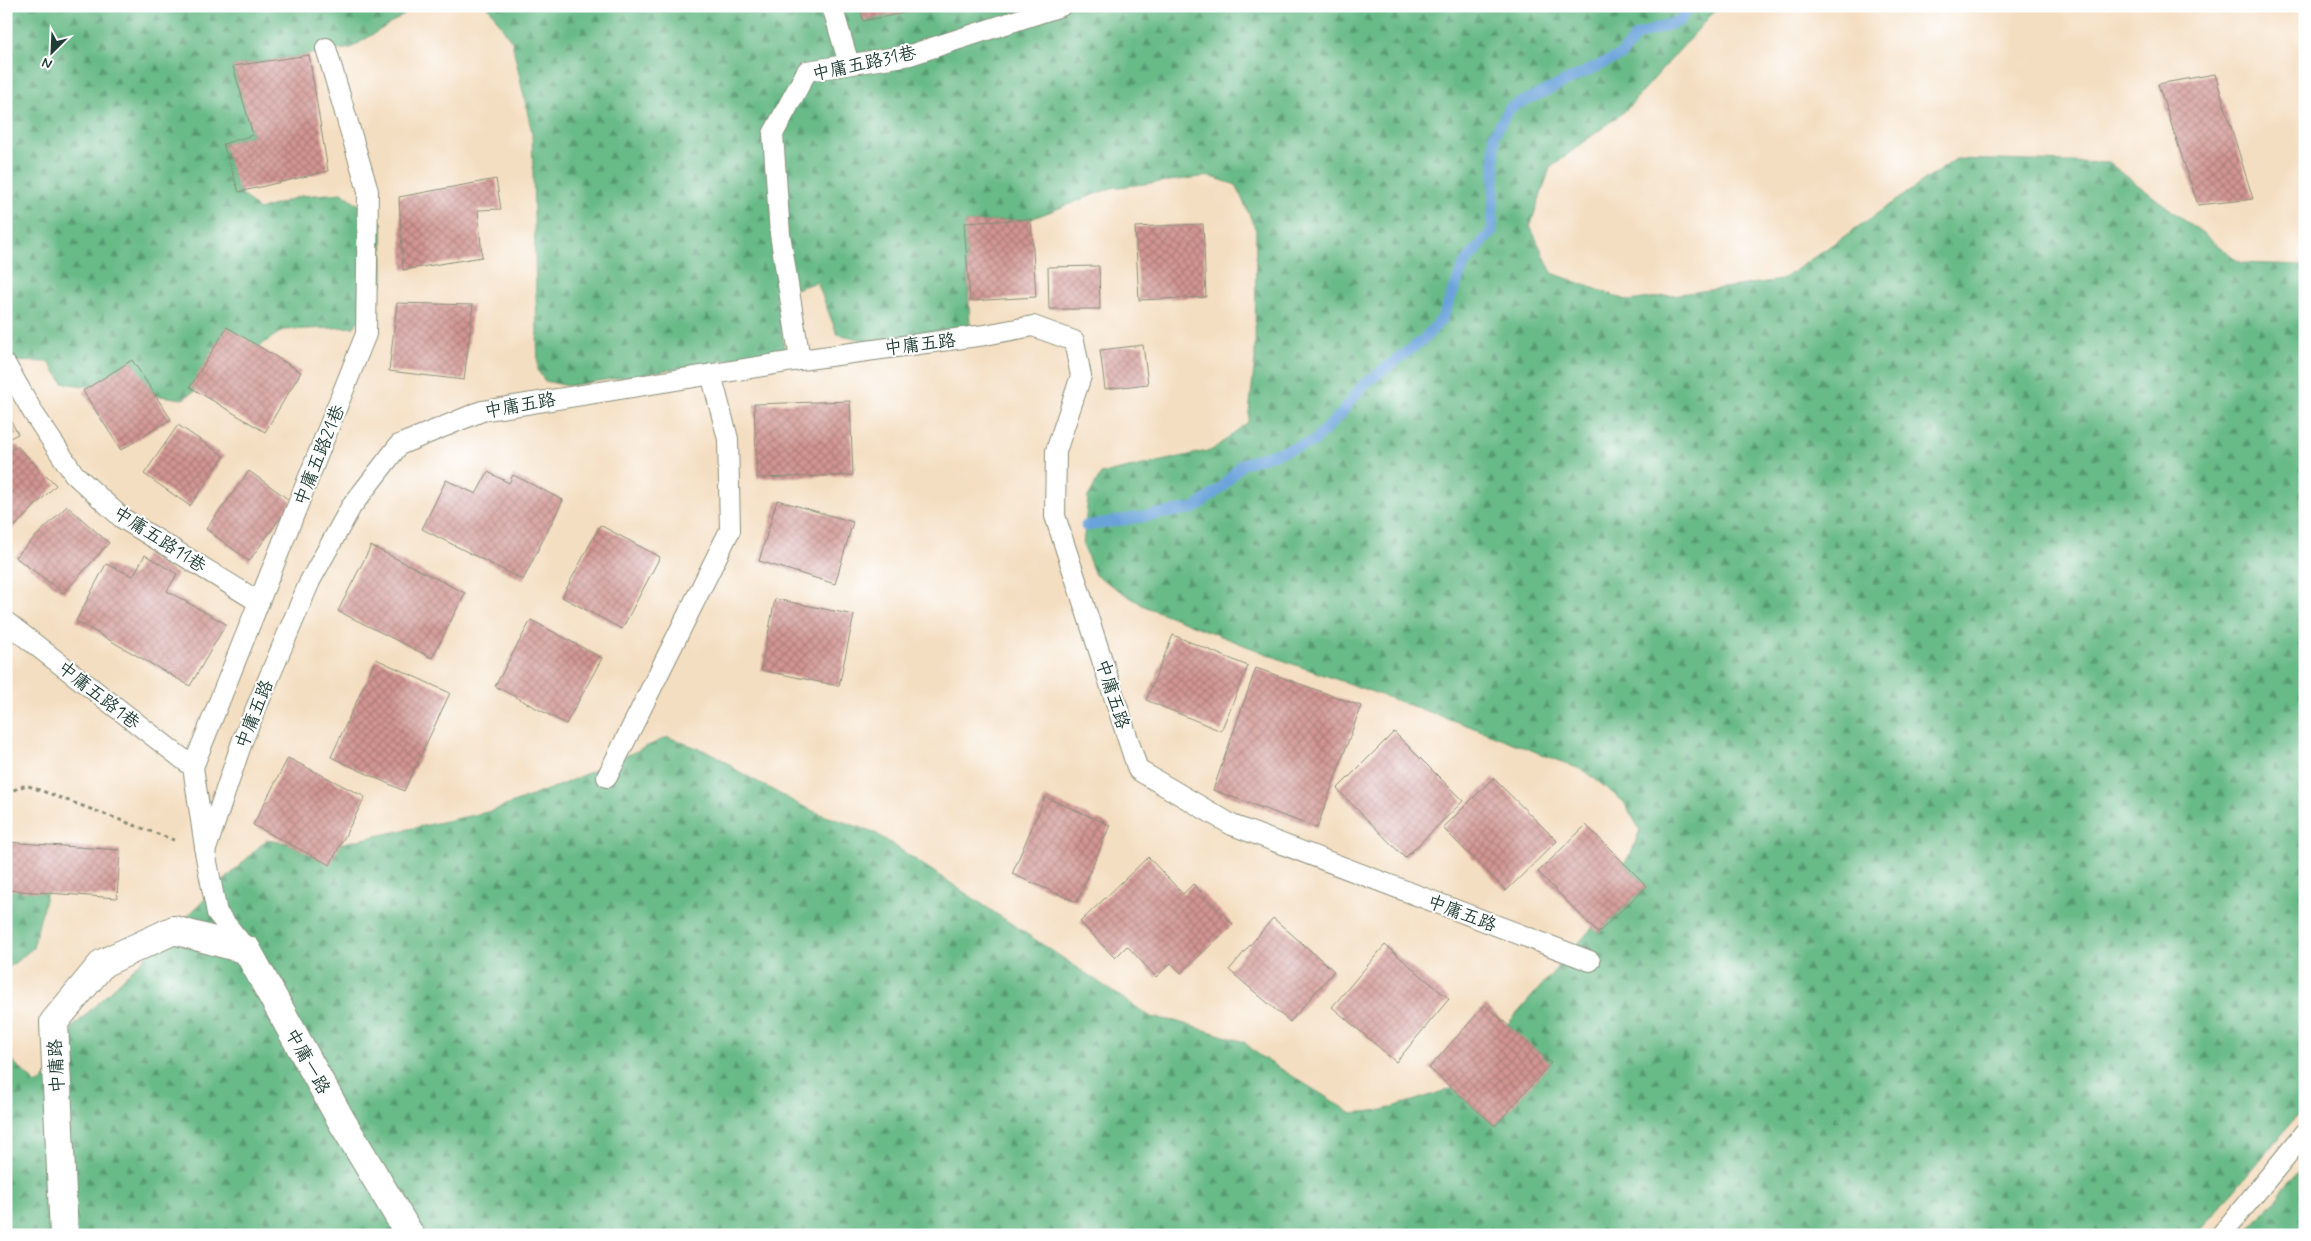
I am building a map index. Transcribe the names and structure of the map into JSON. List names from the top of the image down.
{
  "streets": {
    "street": ["中庸一路", "中庸路"],
    "lane": [
      "中庸五路31巷",
      "中庸五路",
      "中庸五路21巷",
      "中庸五路11巷",
      "中庸五路1巷"
    ]
  },
  "crossings": [
    ["中庸五路31巷", "中庸五路"],
    ["中庸五路", "中庸五路21巷"],
    ["中庸五路", "中庸一路"],
    ["中庸五路", "中庸路"],
    ["中庸五路21巷", "中庸五路11巷"],
    ["中庸五路21巷", "中庸五路1巷"],
    ["中庸一路", "中庸路"]
  ],
  "north": "bottom left"
}
